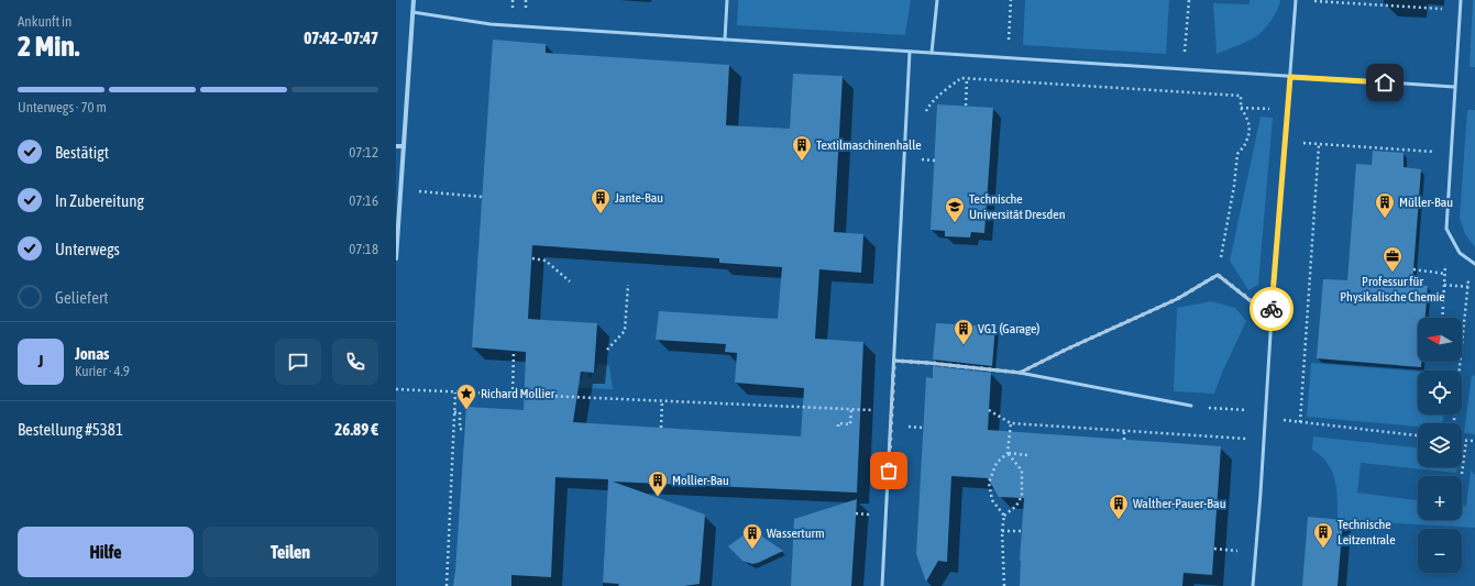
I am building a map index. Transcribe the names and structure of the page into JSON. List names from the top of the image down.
{
  "places": {
    "building": [
      "Textilmaschinenhalle",
      "Jante-Bau",
      "Müller-Bau",
      "VG1 (Garage)",
      "Mollier-Bau",
      "Walther-Pauer-Bau",
      "Technische Leitzentrale",
      "Wasserturm"
    ],
    "school or university": ["Technische Universität Dresden"],
    "office": ["Professur für Physikalische Chemie"],
    "place": ["Richard Mollier"]
  },
  "north": "left",
  "page": {
    "heading": ["2 Min.", "Ankunft in", "07:42–07:47"],
    "panel": [
      "Jonas",
      "Kurier · 4.9",
      "Bestellung #5381",
      "26.89 €"
    ],
    "bar": "Unterwegs · 70 m",
    "list": [
      ["Bestätigt", "07:12"],
      ["In Zubereitung", "07:16"],
      ["Unterwegs", "07:18"],
      "Geliefert"
    ],
    "map_buttons": ["+", "−"],
    "round": "J",
    "buttons": ["Hilfe", "Teilen"]
  }
}
